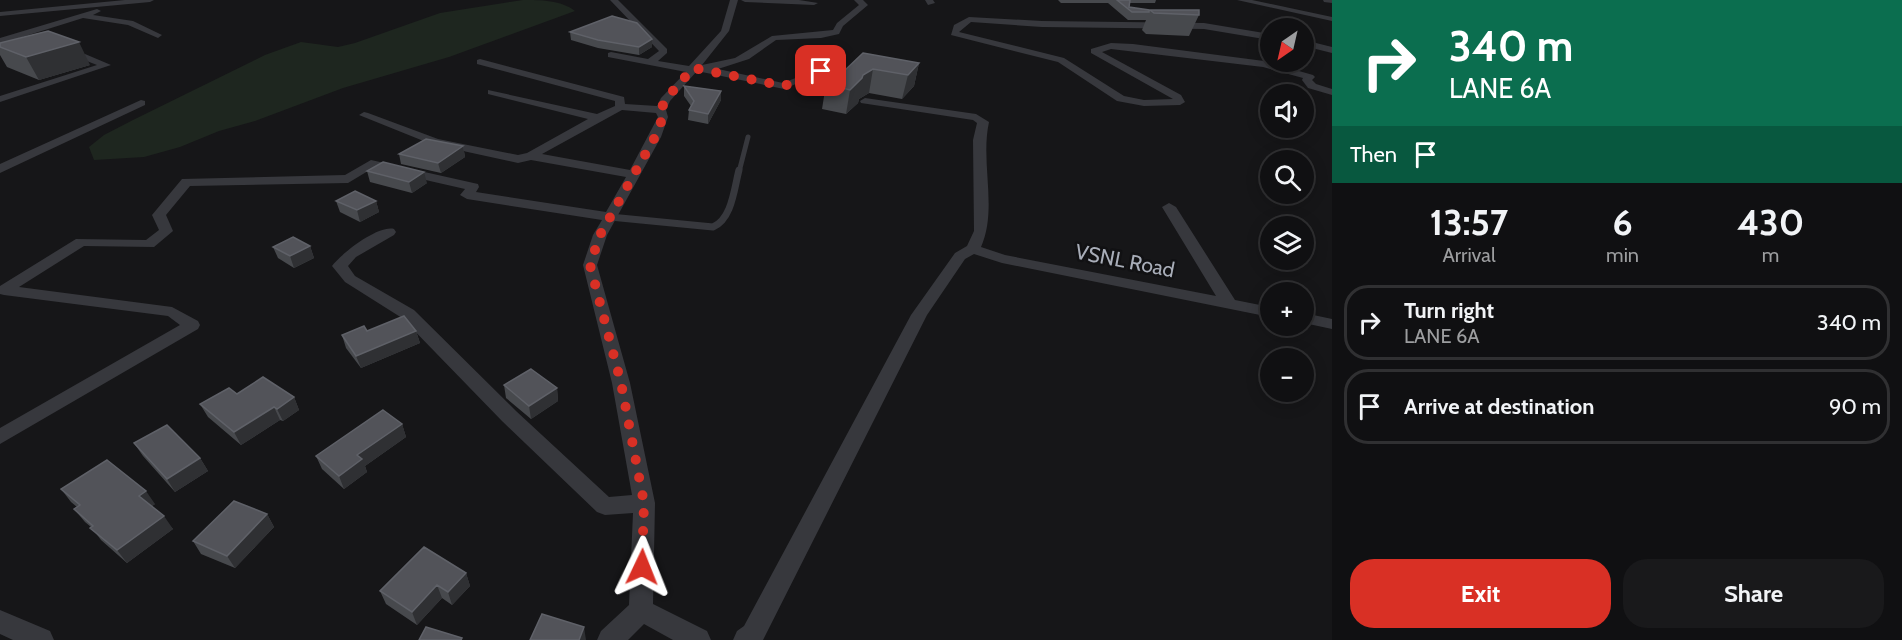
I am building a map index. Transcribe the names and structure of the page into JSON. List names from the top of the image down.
{
  "streets": {
    "street": ["VSNL Road"]
  },
  "north": "bottom left",
  "page": {
    "turn": ["340 m", "LANE 6A"],
    "map_buttons": ["+", "−"],
    "then": "Then",
    "eta": [
      "13:57",
      "Arrival",
      "6",
      "min",
      "430",
      "m"
    ],
    "list": [
      {
        "name": "Turn right",
        "note": "LANE 6A",
        "value": "340 m"
      },
      {
        "name": "Arrive at destination",
        "value": "90 m"
      }
    ],
    "buttons": ["Exit", "Share"]
  }
}
